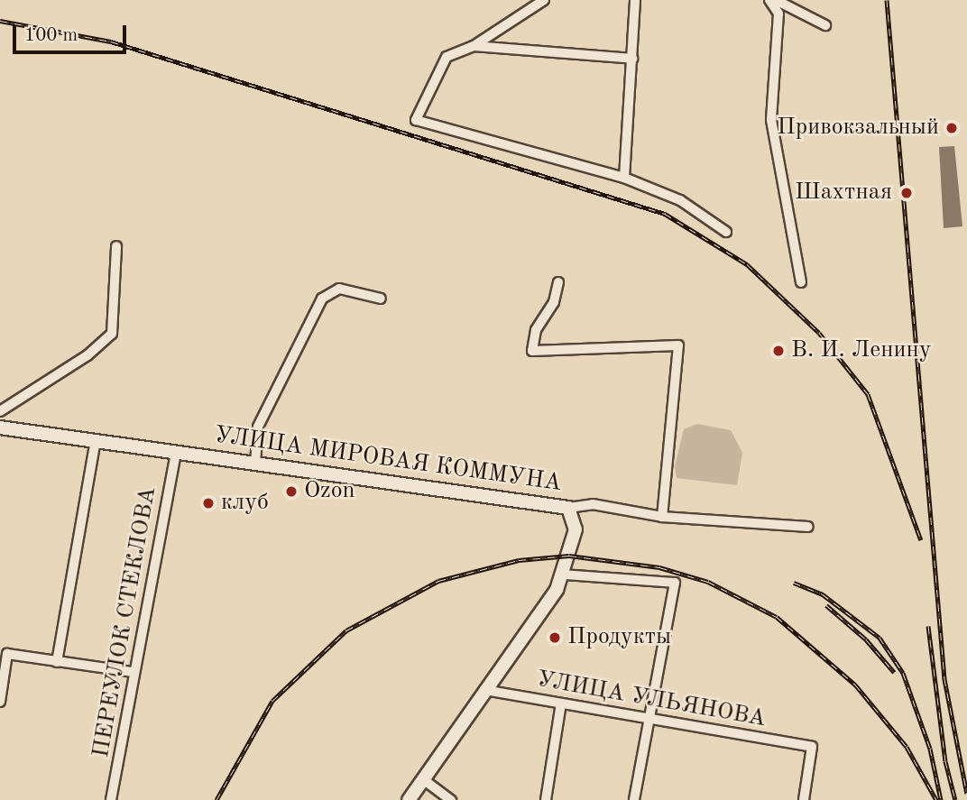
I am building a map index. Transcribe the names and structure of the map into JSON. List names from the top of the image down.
{
  "streets": {
    "main road": ["УЛИЦА МИРОВАЯ КОММУНА"],
    "street": ["ПЕРЕУЛОК СТЕКЛОВА", "УЛИЦА УЛЬЯНОВА"]
  },
  "crossings": [
    ["УЛИЦА МИРОВАЯ КОММУНА", "ПЕРЕУЛОК СТЕКЛОВА"]
  ],
  "places": [
    "Привокзальный",
    "Шахтная",
    "В. И. Ленину",
    "Ozon",
    "клуб",
    "Продукты"
  ],
  "scale_bar": "100 m"
}
